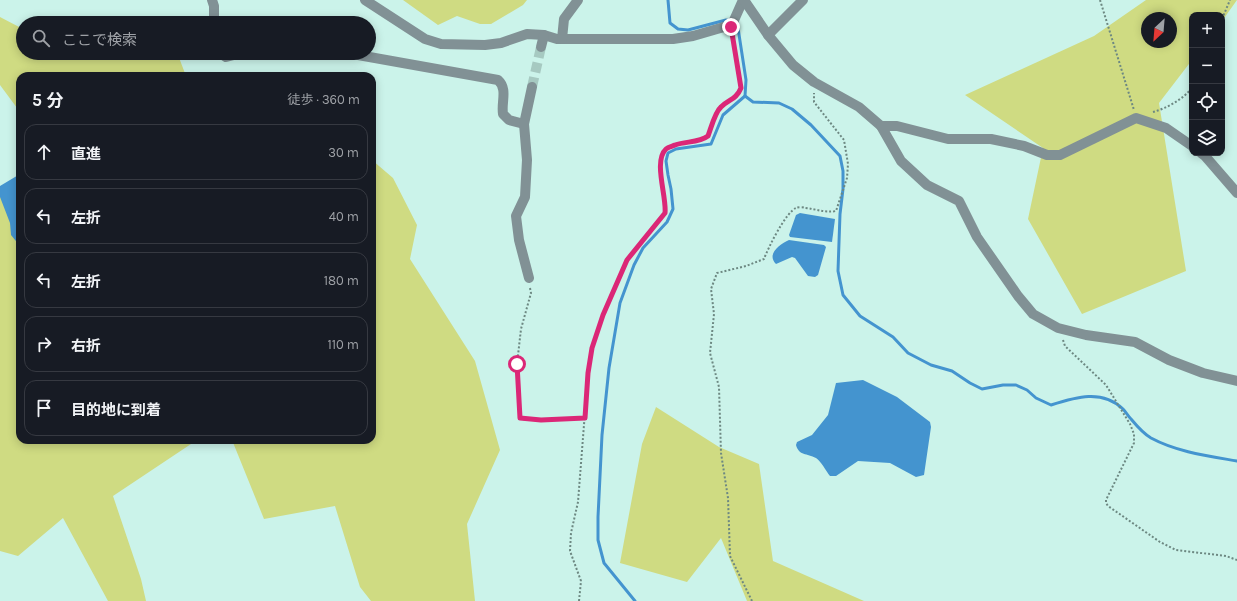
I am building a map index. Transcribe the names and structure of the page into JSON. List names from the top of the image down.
{
  "north": "bottom left",
  "page": {
    "map_buttons": ["+", "−"],
    "search": "ここで検索",
    "heading": ["5 分", "徒歩 · 360 m"],
    "list": [
      ["直進", "30 m"],
      ["左折", "40 m"],
      ["左折", "180 m"],
      ["右折", "110 m"],
      "目的地に到着"
    ]
  }
}
